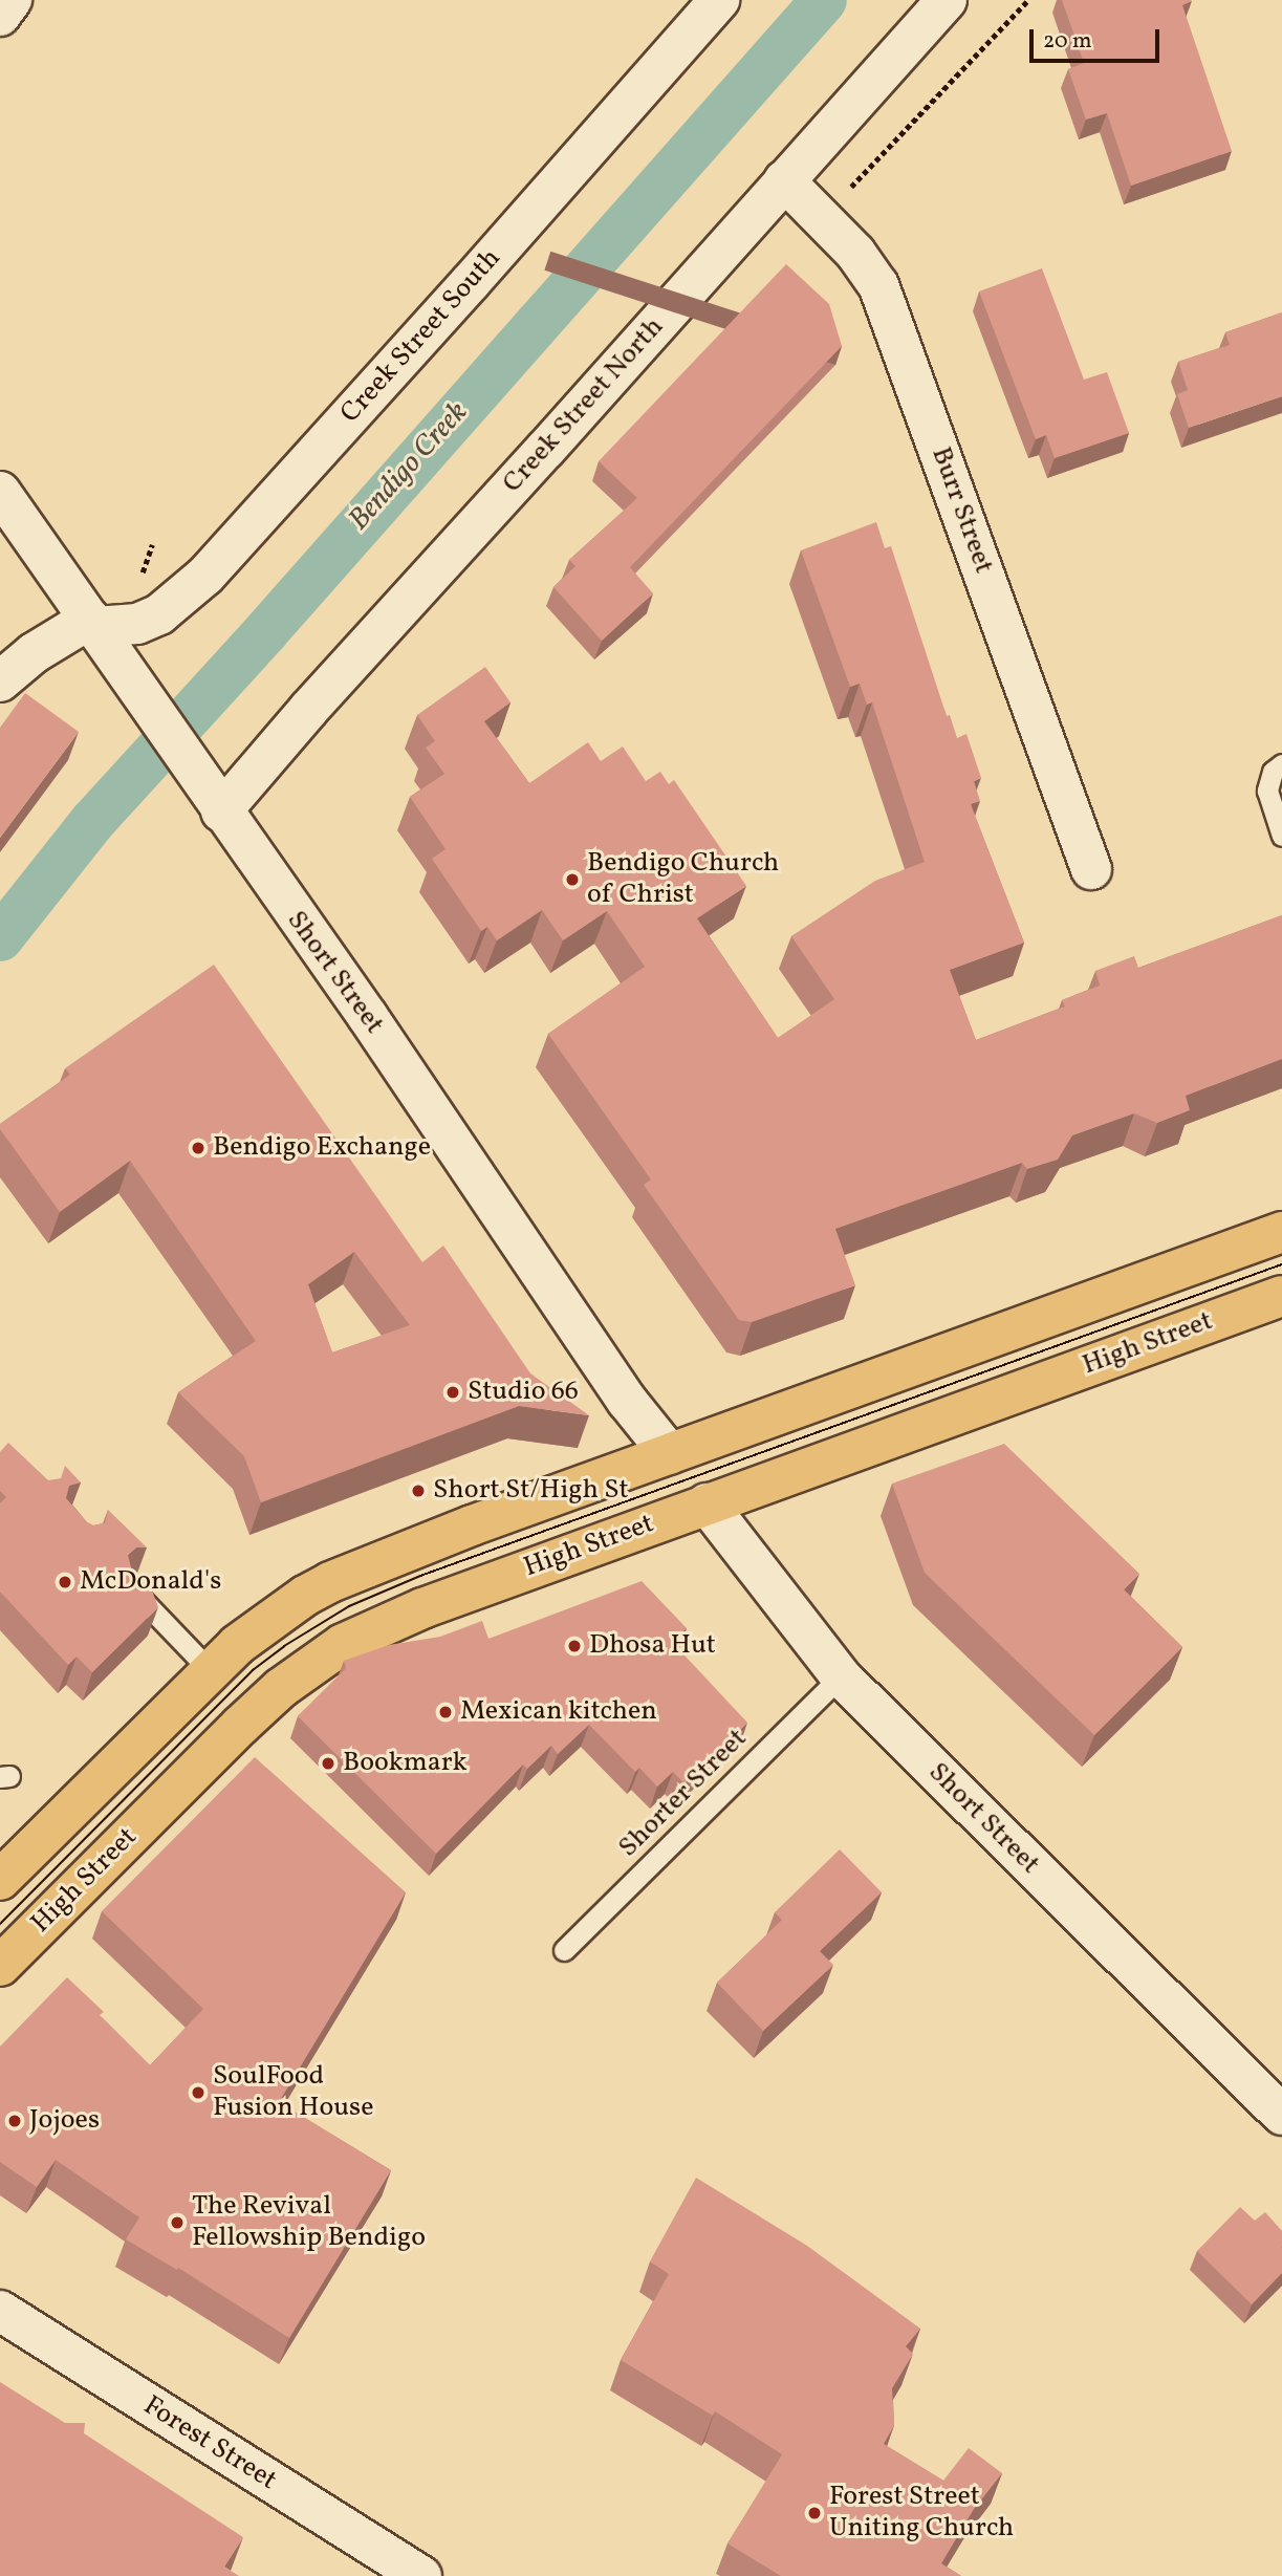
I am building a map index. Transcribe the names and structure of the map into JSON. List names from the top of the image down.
{
  "streets": {
    "highway": ["High Street"],
    "street": [
      "Creek Street South",
      "Creek Street North",
      "Burr Street",
      "Short Street",
      "Forest Street"
    ],
    "lane": ["Shorter Street"]
  },
  "crossings": [
    ["Creek Street South", "Short Street"],
    ["Creek Street North", "Burr Street"],
    ["Creek Street North", "Short Street"],
    ["Short Street", "High Street"],
    ["Short Street", "Shorter Street"]
  ],
  "water": ["Bendigo Creek"],
  "places": [
    "Bendigo Church of Christ",
    "Bendigo Exchange",
    "Studio 66",
    "Short St/High St",
    "McDonald's",
    "Dhosa Hut",
    "Mexican kitchen",
    "Bookmark",
    "SoulFood Fusion House",
    "Jojoes",
    "The Revival Fellowship Bendigo",
    "Forest Street Uniting Church"
  ],
  "scale_bar": "20 m"
}
